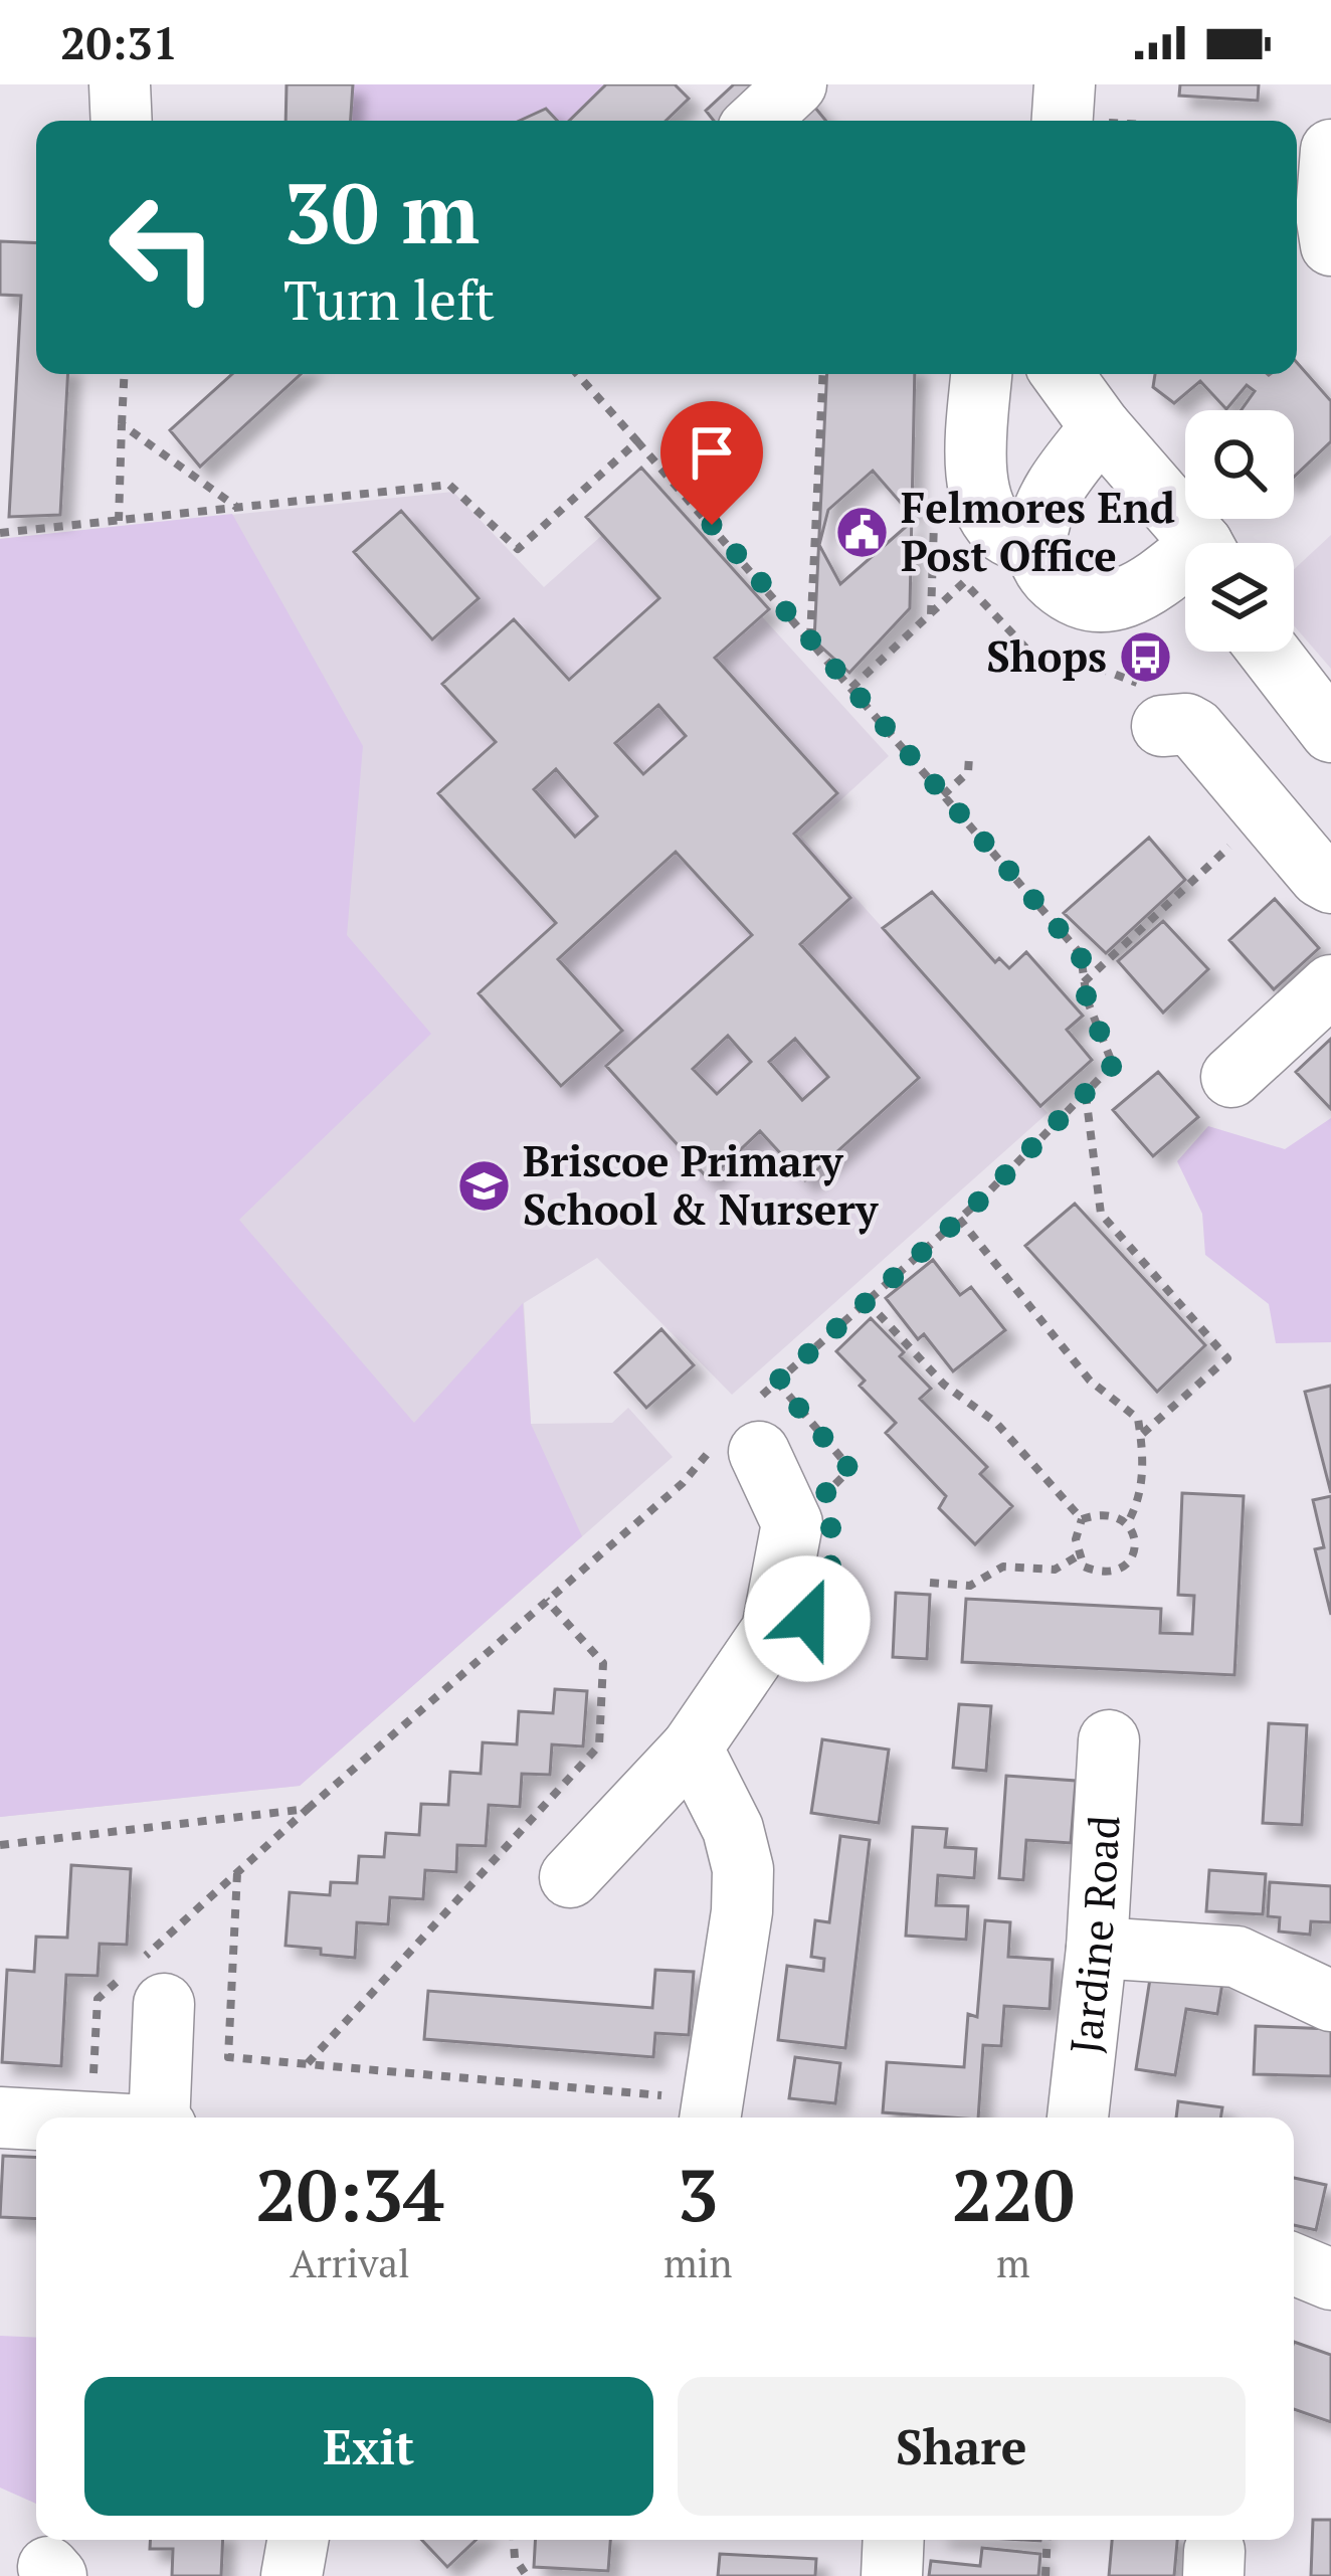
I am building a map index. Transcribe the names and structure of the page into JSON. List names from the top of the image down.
{
  "streets": {
    "street": ["Jardine Road"]
  },
  "places": {
    "public building": ["Felmores End Post Office"],
    "bus stop": ["Shops"],
    "school or university": ["Briscoe Primary School & Nursery"]
  },
  "page": {
    "status": "20:31",
    "turn": ["30 m", "Turn left"],
    "eta": [
      "20:34",
      "Arrival",
      "3",
      "min",
      "220",
      "m"
    ],
    "buttons": ["Exit", "Share"]
  }
}
